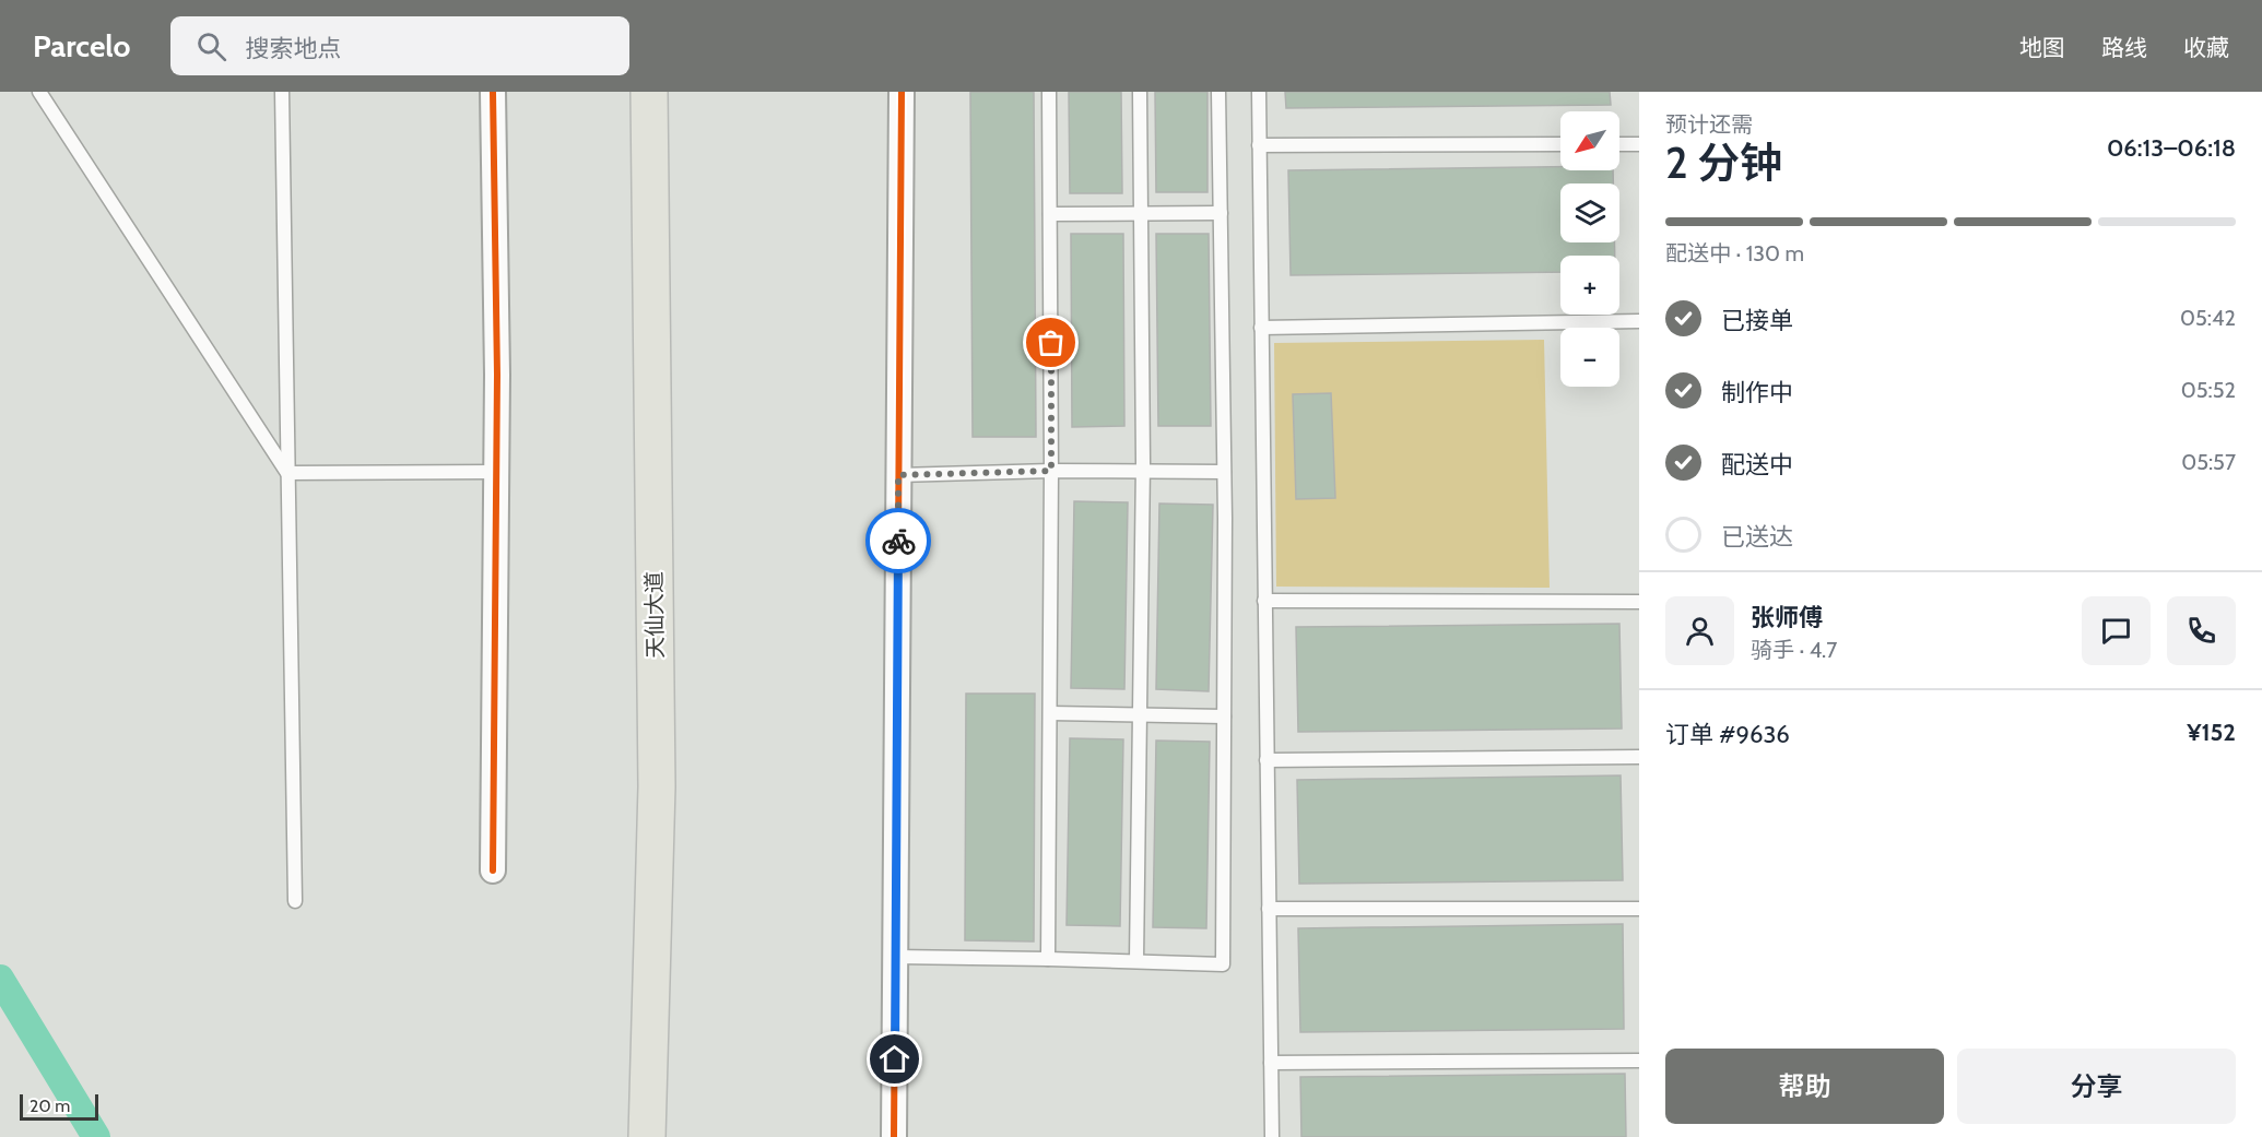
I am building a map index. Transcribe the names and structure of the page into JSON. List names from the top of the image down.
{
  "streets": {
    "main road": ["天仙大道"]
  },
  "scale_bar": "20 m",
  "north": "bottom left",
  "page": {
    "header": "Parcelo",
    "search": "搜索地点",
    "nav": ["地图", "路线", "收藏"],
    "heading": ["2 分钟", "预计还需", "06:13–06:18"],
    "panel": [
      "张师傅",
      "骑手 · 4.7",
      "订单 #9636",
      "¥152"
    ],
    "map_buttons": ["+", "−"],
    "bar": "配送中 · 130 m",
    "list": [
      ["已接单", "05:42"],
      ["制作中", "05:52"],
      ["配送中", "05:57"],
      "已送达"
    ],
    "buttons": ["帮助", "分享"],
    "scale": "20 m"
  }
}
